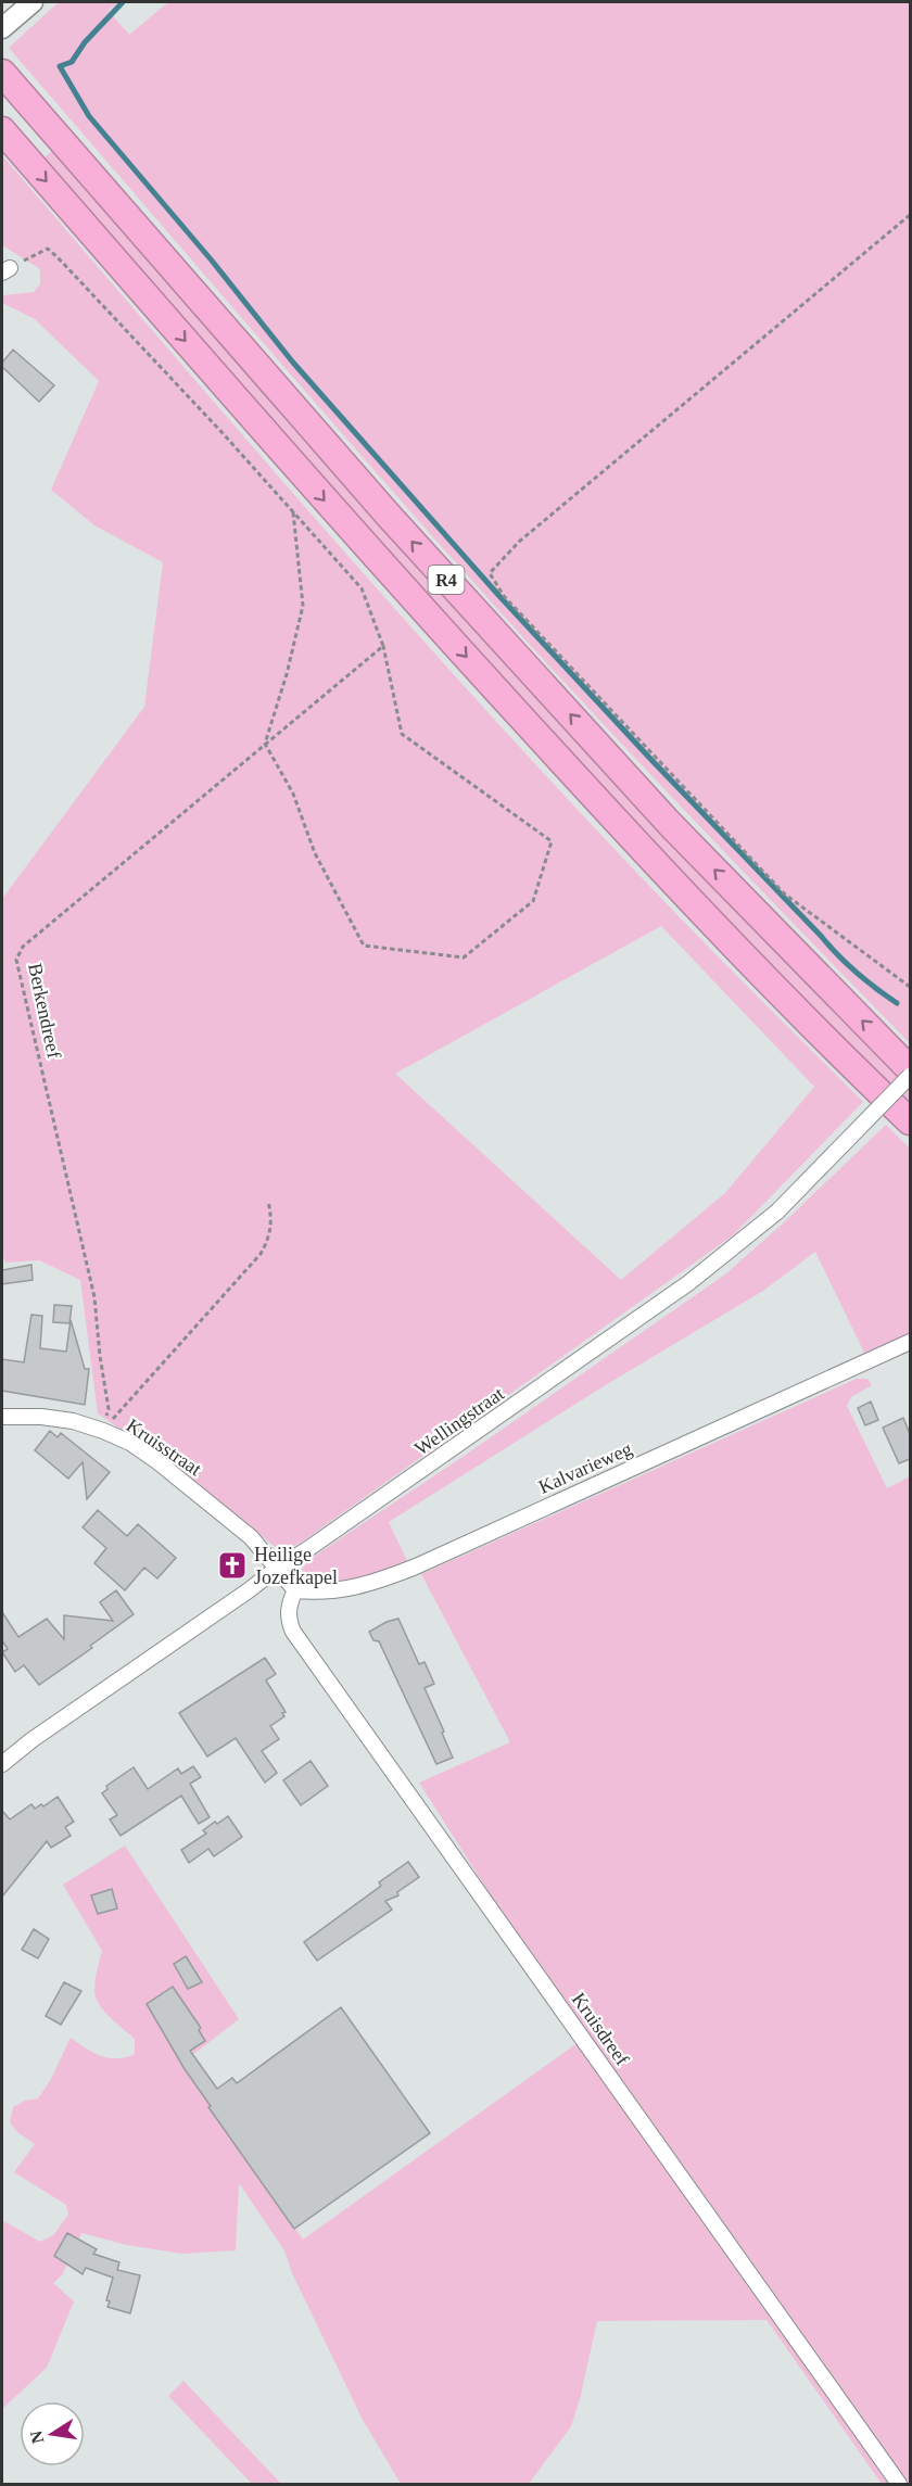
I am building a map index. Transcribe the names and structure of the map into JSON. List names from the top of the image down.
{
  "streets": {
    "highway": ["R4"],
    "street": [
      "Wellingstraat",
      "Kruisstraat",
      "Kalvarieweg",
      "Kruisdreef"
    ],
    "path": ["Berkendreef"]
  },
  "crossings": [
    ["Berkendreef", "Kruisstraat"],
    ["Wellingstraat", "Kruisstraat"],
    ["Kalvarieweg", "Kruisdreef"]
  ],
  "places": {
    "church": ["Heilige Jozefkapel"]
  },
  "north": "left"
}
